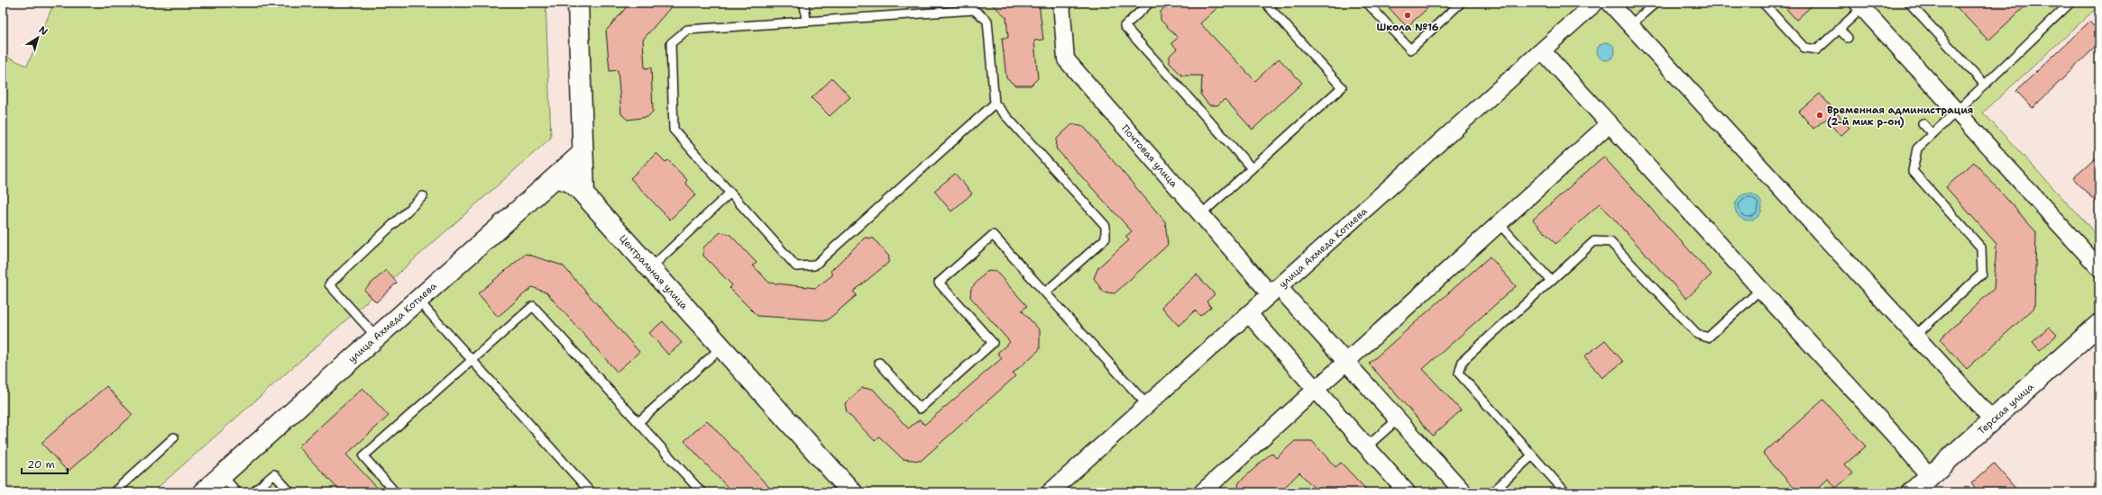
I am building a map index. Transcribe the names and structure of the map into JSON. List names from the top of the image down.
{
  "streets": {
    "street": [
      "Почтовая улица",
      "улица Ахмеда Котиева",
      "Центральная улица",
      "Терская улица"
    ]
  },
  "crossings": [
    ["Почтовая улица", "улица Ахмеда Котиева"],
    ["улица Ахмеда Котиева", "Центральная улица"]
  ],
  "places": ["Школа №16", "Временная администрация (2-й мик р-он)"],
  "scale_bar": "20 m",
  "north": "top right"
}
